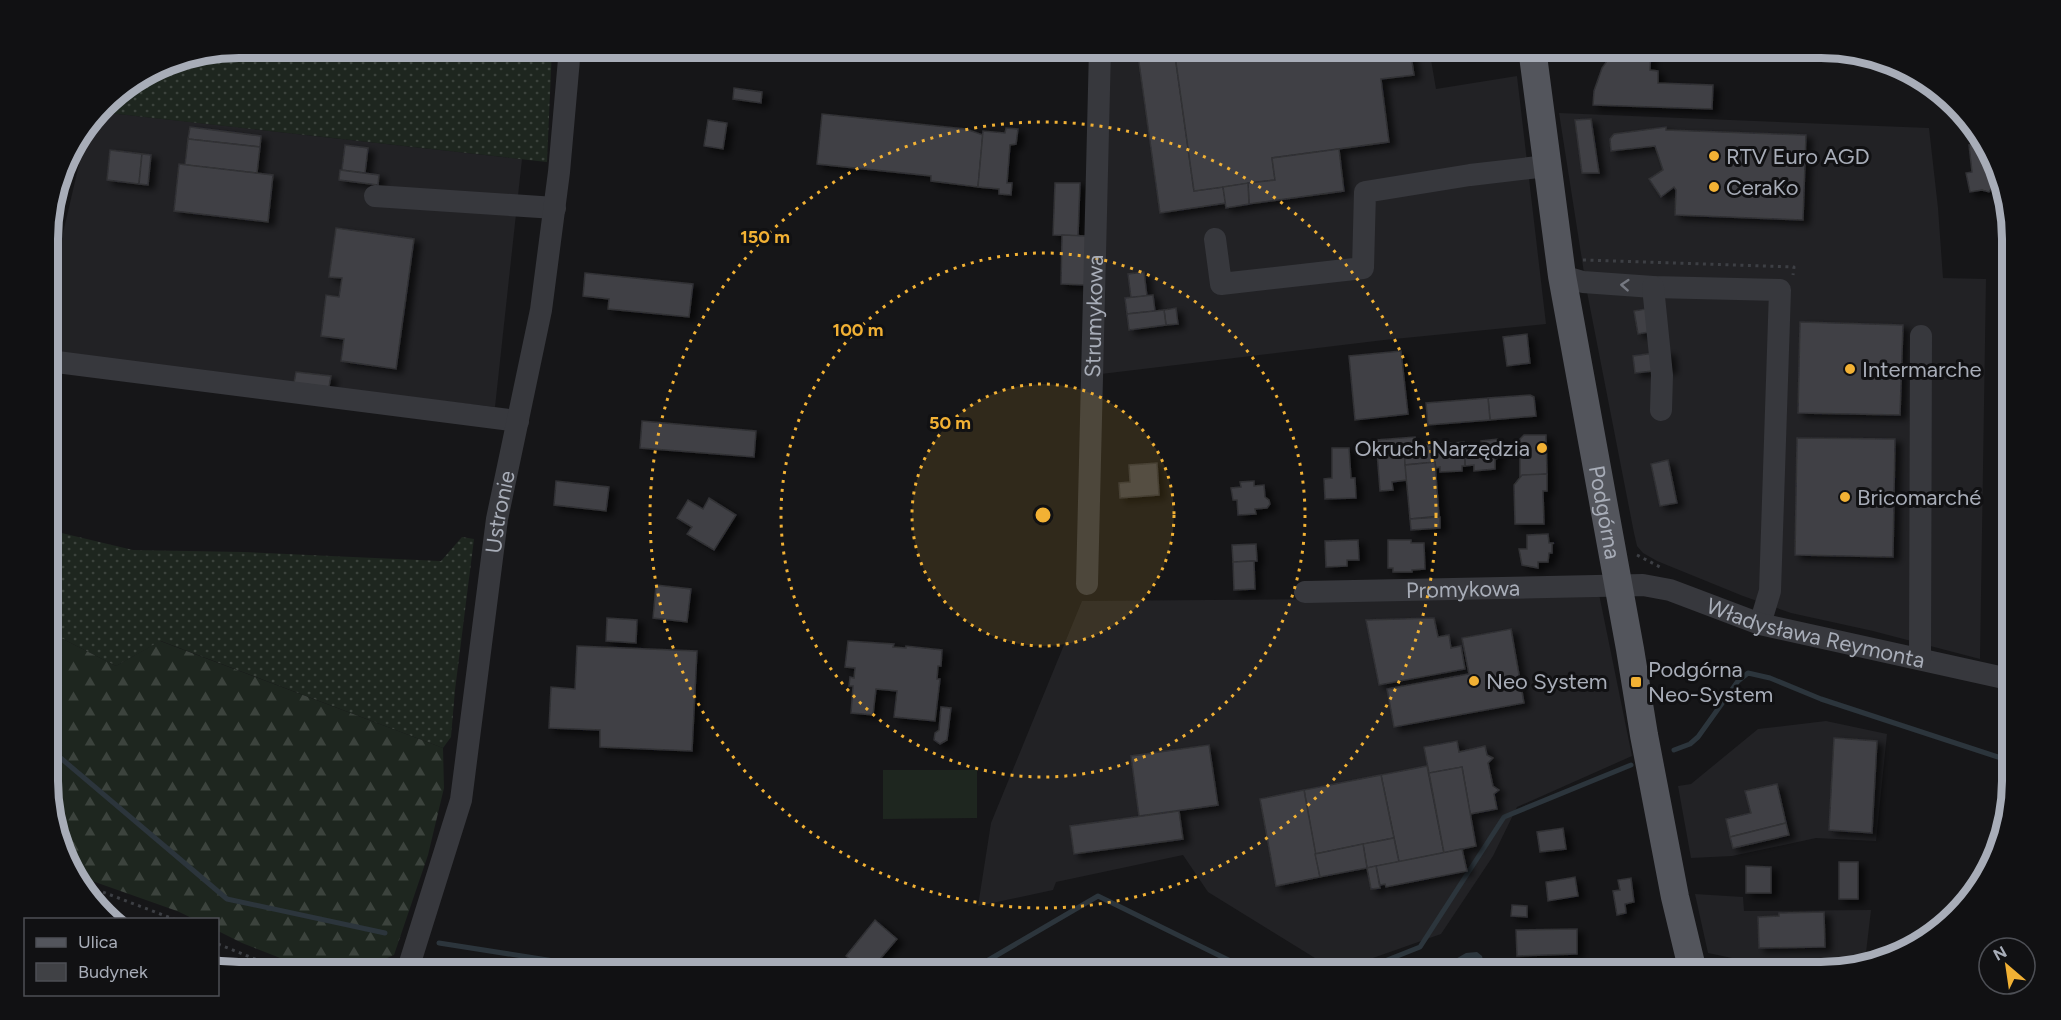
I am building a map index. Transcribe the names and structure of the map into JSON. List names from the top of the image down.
{
  "streets": {
    "main road": ["Podgórna"],
    "street": [
      "Strumykowa",
      "Ustronie",
      "Promykowa",
      "Władysława Reymonta"
    ]
  },
  "crossings": [
    ["Podgórna", "Promykowa"],
    ["Podgórna", "Władysława Reymonta"],
    ["Promykowa", "Władysława Reymonta"]
  ],
  "places": {
    "other": [
      "RTV Euro AGD",
      "CeraKo",
      "Intermarche",
      "Okruch Narzędzia",
      "Bricomarché",
      "Neo System"
    ],
    "transit": ["Podgórna Neo-System"]
  },
  "legend": ["Ulica", "Budynek"],
  "north": "top left",
  "rings": ["150 m", "100 m", "50 m"]
}
